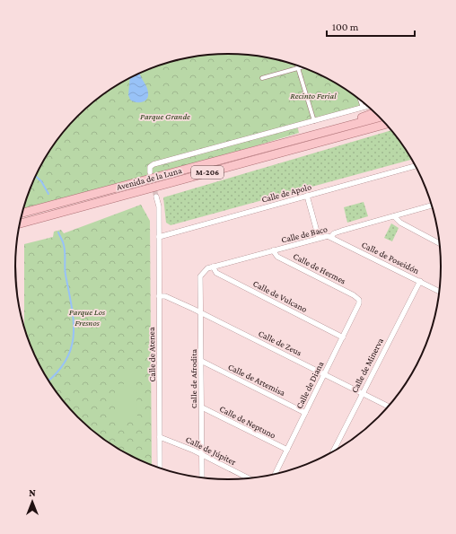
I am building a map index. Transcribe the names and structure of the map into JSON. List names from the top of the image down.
{
  "streets": {
    "main road": ["M-206", "Avenida de la Luna"],
    "street": [
      "Calle de Apolo",
      "Calle de Baco",
      "Calle de Poseidón",
      "Calle de Hermes",
      "Calle de Vulcano",
      "Calle de Zeus",
      "Calle de Atenea",
      "Calle de Minerva",
      "Calle de Afrodita",
      "Calle de Artemisa",
      "Calle de Diana",
      "Calle de Neptuno",
      "Calle de Júpiter"
    ]
  },
  "crossings": [
    ["Calle de Apolo", "Calle de Atenea"],
    ["Calle de Baco", "Calle de Poseidón"],
    ["Calle de Baco", "Calle de Hermes"],
    ["Calle de Baco", "Calle de Vulcano"],
    ["Calle de Baco", "Calle de Afrodita"],
    ["Calle de Poseidón", "Calle de Minerva"],
    ["Calle de Hermes", "Calle de Diana"],
    ["Calle de Vulcano", "Calle de Diana"],
    ["Calle de Zeus", "Calle de Atenea"],
    ["Calle de Zeus", "Calle de Minerva"],
    ["Calle de Zeus", "Calle de Afrodita"],
    ["Calle de Zeus", "Calle de Diana"],
    ["Calle de Atenea", "Calle de Júpiter"],
    ["Calle de Afrodita", "Calle de Artemisa"],
    ["Calle de Afrodita", "Calle de Neptuno"],
    ["Calle de Afrodita", "Calle de Júpiter"],
    ["Calle de Artemisa", "Calle de Diana"],
    ["Calle de Diana", "Calle de Neptuno"]
  ],
  "parks": ["Recinto Ferial", "Parque Grande", "Parque Los Fresnos"],
  "scale_bar": "100 m",
  "north": "top"
}
